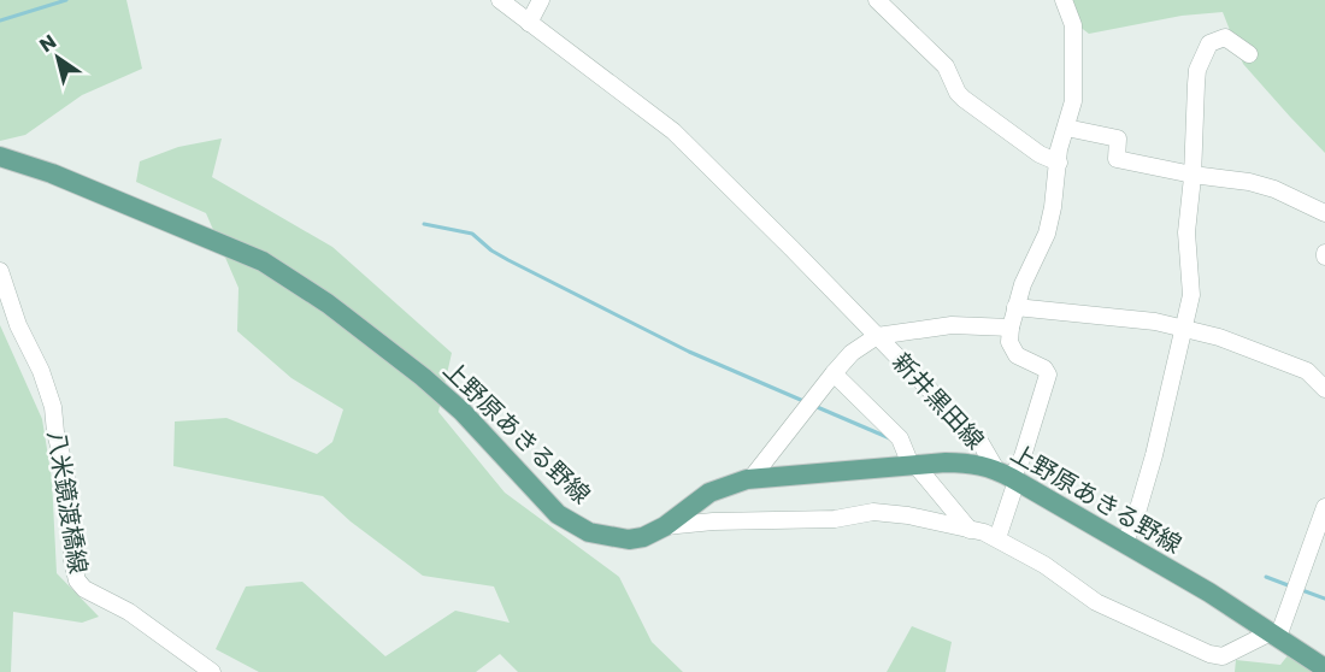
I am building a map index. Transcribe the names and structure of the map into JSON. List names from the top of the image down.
{
  "streets": {
    "main road": ["上野原あきる野線"],
    "street": ["新井黒田線", "八米鏡渡橋線"]
  },
  "crossings": [
    ["新井黒田線", "上野原あきる野線"]
  ],
  "north": "top left"
}
